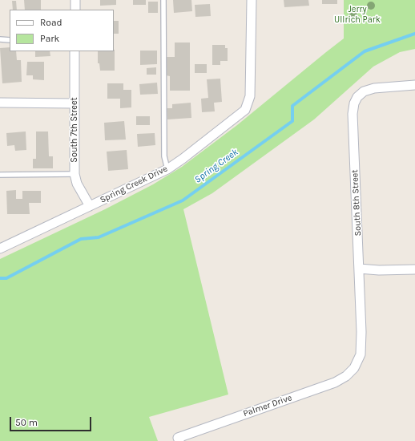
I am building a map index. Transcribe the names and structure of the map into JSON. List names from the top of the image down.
{
  "streets": {
    "street": [
      "South 7th Street",
      "Spring Creek Drive",
      "South 8th Street",
      "Palmer Drive"
    ]
  },
  "crossings": [
    ["South 7th Street", "Spring Creek Drive"],
    ["South 8th Street", "Palmer Drive"]
  ],
  "water": ["Spring Creek"],
  "parks": ["Jerry Ullrich Park"],
  "legend": ["Road", "Park"],
  "scale_bar": "50 m"
}
